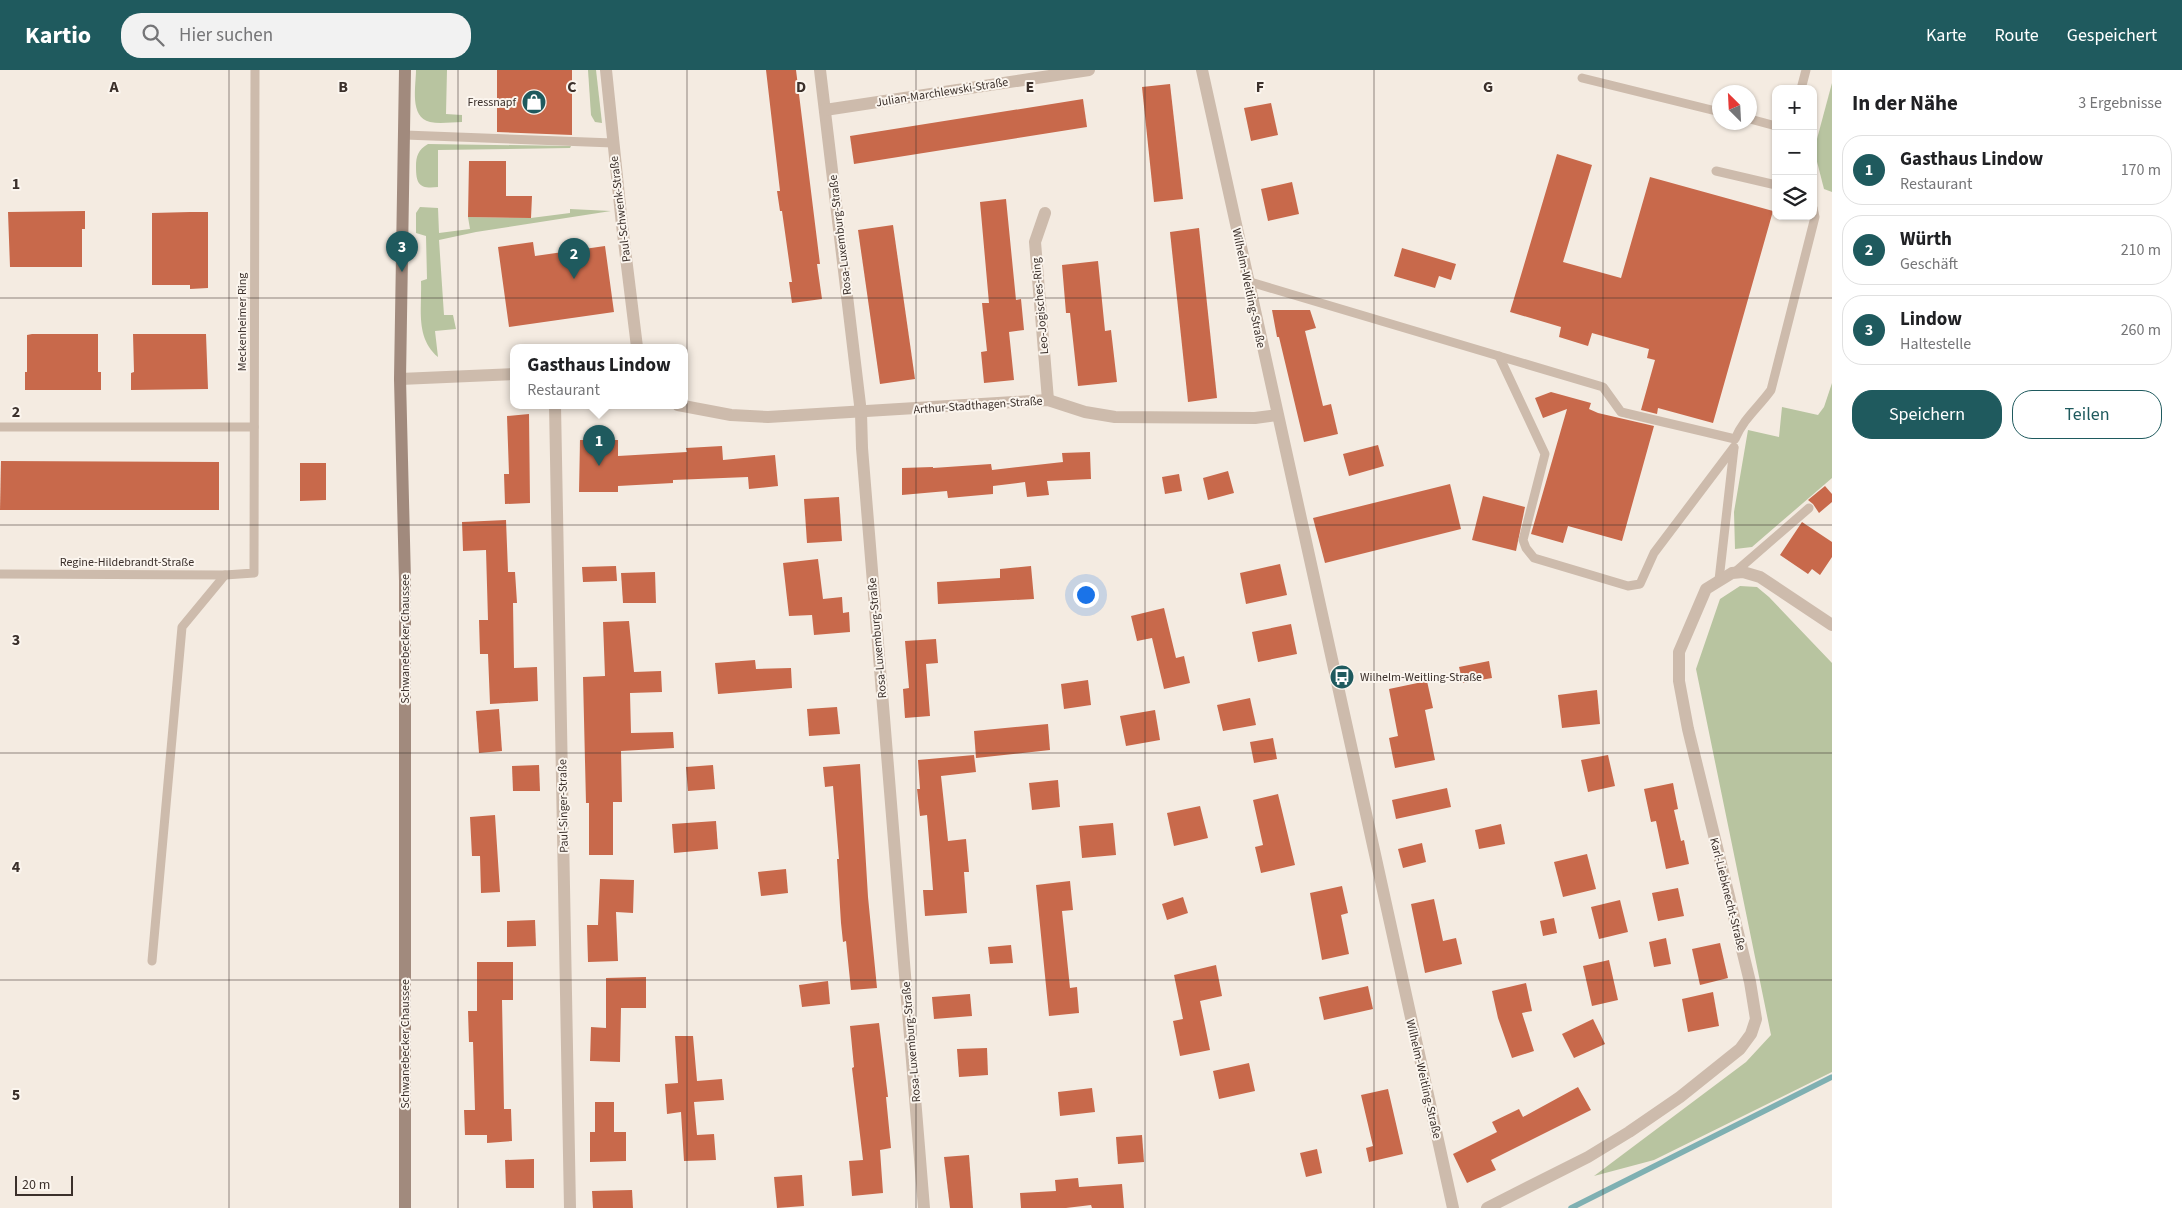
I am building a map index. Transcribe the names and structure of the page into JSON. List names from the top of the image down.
{
  "streets": {
    "main road": ["Schwanebecker Chaussee"],
    "street": [
      "Julian-Marchlewski-Straße",
      "Paul-Schwenk-Straße",
      "Rosa-Luxemburg-Straße",
      "Wilhelm-Weitling-Straße",
      "Leo-Jogisches-Ring",
      "Arthur-Stadthagen-Straße",
      "Paul-Singer-Straße",
      "Karl-Liebknecht-Straße"
    ],
    "lane": ["Meckenheimer Ring", "Regine-Hildebrandt-Straße"]
  },
  "crossings": [
    ["Julian-Marchlewski-Straße", "Rosa-Luxemburg-Straße"],
    ["Rosa-Luxemburg-Straße", "Arthur-Stadthagen-Straße"],
    ["Wilhelm-Weitling-Straße", "Arthur-Stadthagen-Straße"],
    ["Leo-Jogisches-Ring", "Arthur-Stadthagen-Straße"],
    ["Meckenheimer Ring", "Regine-Hildebrandt-Straße"]
  ],
  "places": {
    "shop": ["Fressnapf"],
    "bus stop": ["Wilhelm-Weitling-Straße"]
  },
  "scale_bar": "20 m",
  "north": "top left",
  "page": {
    "header": "Kartio",
    "search": "Hier suchen",
    "nav": ["Karte", "Route", "Gespeichert"],
    "heading": ["In der Nähe", "3 Ergebnisse"],
    "map_buttons": ["+", "−"],
    "list": [
      {
        "mark": "1",
        "name": "Gasthaus Lindow",
        "note": "Restaurant",
        "value": "170 m"
      },
      {
        "mark": "2",
        "name": "Würth",
        "note": "Geschäft",
        "value": "210 m"
      },
      {
        "mark": "3",
        "name": "Lindow",
        "note": "Haltestelle",
        "value": "260 m"
      }
    ],
    "pins": ["3", "2", "1"],
    "popup": ["Gasthaus Lindow", "Restaurant"],
    "buttons": ["Speichern", "Teilen"],
    "scale": "20 m"
  },
  "grid": {
    "columns": [
      "A",
      "B",
      "C",
      "D",
      "E",
      "F",
      "G"
    ],
    "rows": [
      "1",
      "2",
      "3",
      "4",
      "5"
    ]
  }
}
